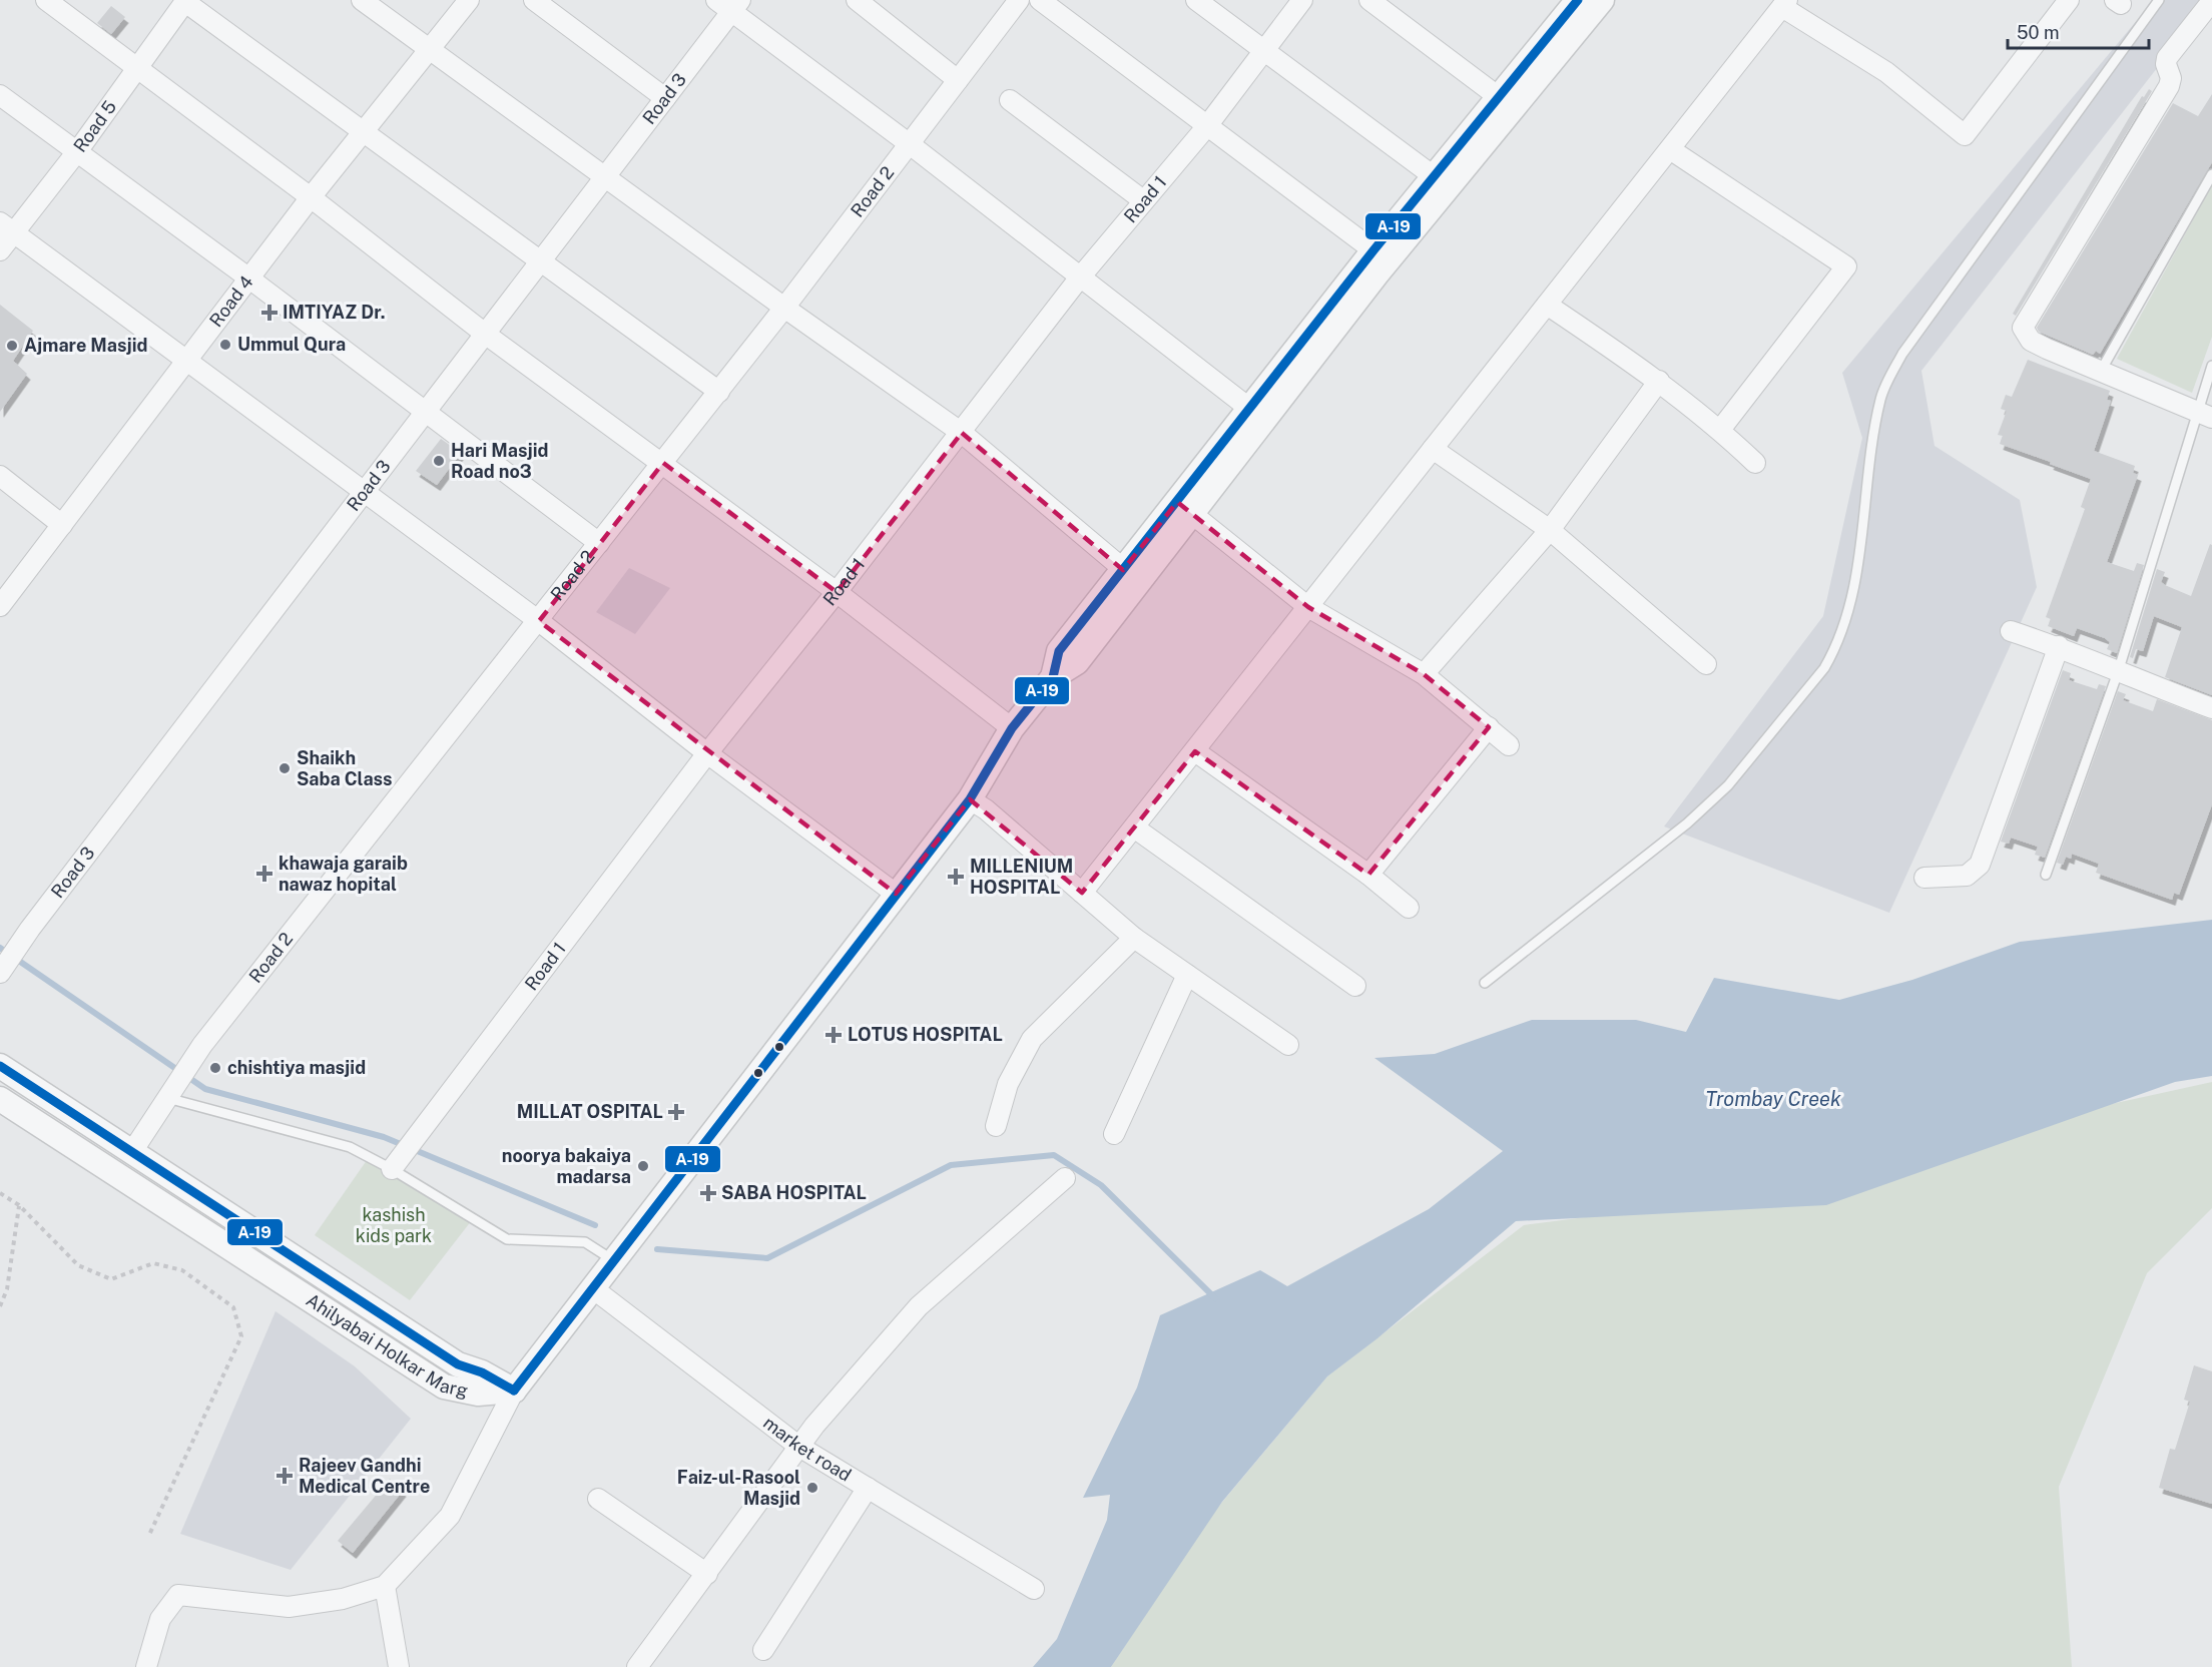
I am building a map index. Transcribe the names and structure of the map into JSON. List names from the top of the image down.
{
  "streets": {
    "street": [
      "Road 3",
      "Road 5",
      "Road 2",
      "Road 1",
      "Road 4",
      "Ahilyabai Holkar Marg",
      "market road"
    ]
  },
  "crossings": [
    ["Road 2", "Ahilyabai Holkar Marg"]
  ],
  "water": ["Trombay Creek"],
  "parks": ["kashish kids park"],
  "places": {
    "health": [
      "IMTIYAZ Dr.",
      "khawaja garaib nawaz hopital",
      "MILLENIUM HOSPITAL",
      "LOTUS HOSPITAL",
      "MILLAT OSPITAL",
      "SABA HOSPITAL",
      "Rajeev Gandhi Medical Centre"
    ],
    "other": [
      "Ummul Qura",
      "Ajmare Masjid",
      "Hari Masjid Road no3",
      "Shaikh Saba Class",
      "chishtiya masjid",
      "noorya bakaiya madarsa",
      "Faiz-ul-Rasool Masjid"
    ]
  },
  "lines": ["transit line A-19"],
  "scale_bar": "50 m"
}
